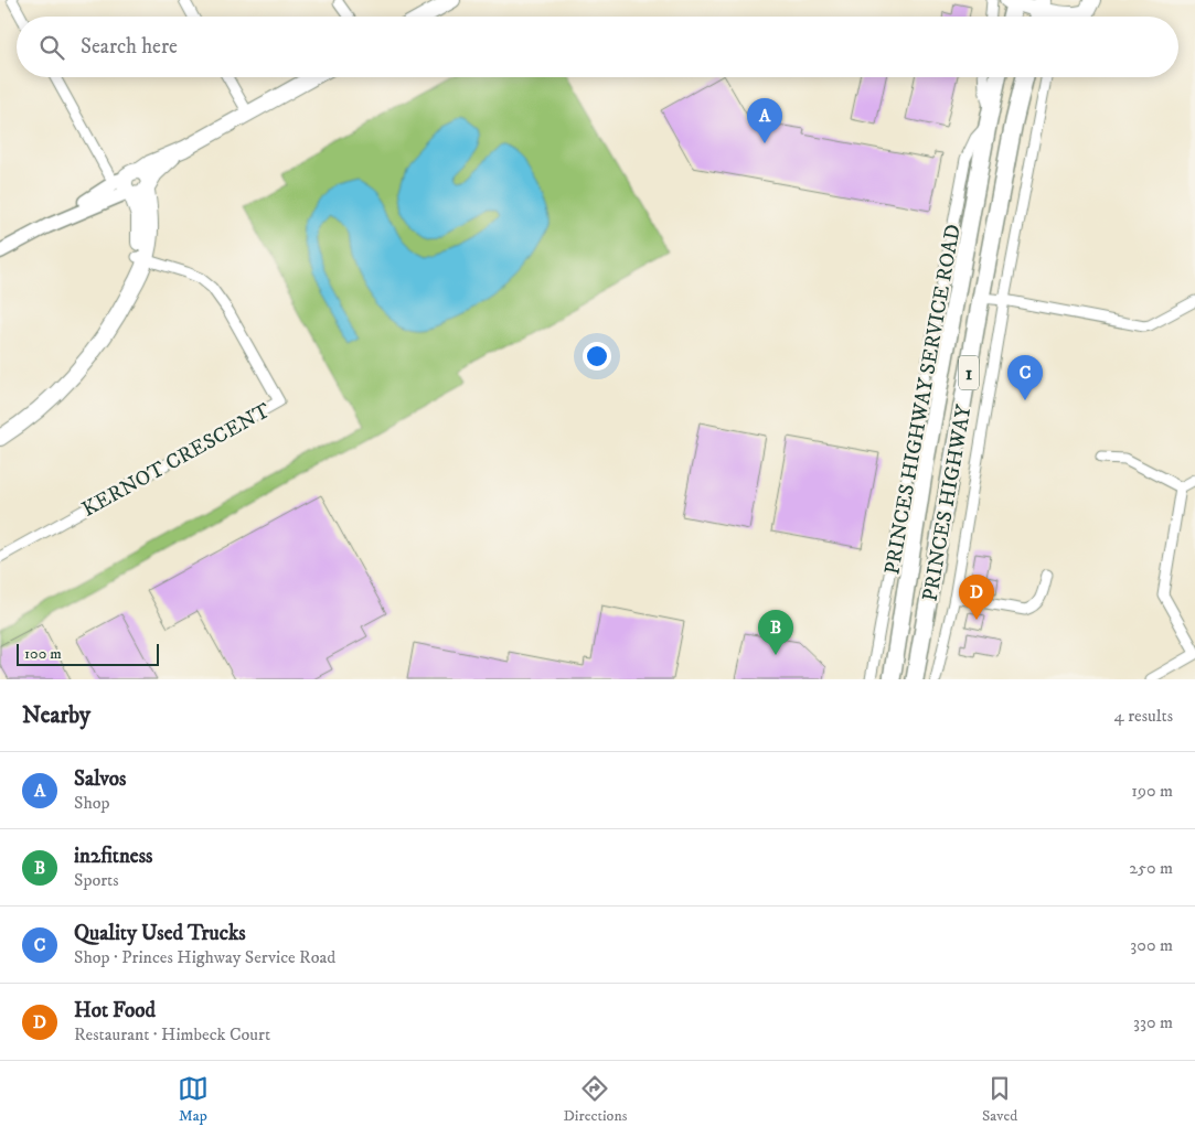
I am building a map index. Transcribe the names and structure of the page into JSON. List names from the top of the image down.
{
  "streets": {
    "highway": ["1", "PRINCES HIGHWAY"],
    "street": ["PRINCES HIGHWAY SERVICE ROAD", "KERNOT CRESCENT"]
  },
  "crossings": [
    ["PRINCES HIGHWAY SERVICE ROAD", "PRINCES HIGHWAY"]
  ],
  "scale_bar": "100 m",
  "page": {
    "search": "Search here",
    "pins": [
      "A",
      "C",
      "D",
      "B"
    ],
    "scale": "100 m",
    "heading": ["Nearby", "4 results"],
    "list": [
      {
        "mark": "A",
        "name": "Salvos",
        "note": "Shop",
        "value": "190 m"
      },
      {
        "mark": "B",
        "name": "in2fitness",
        "note": "Sports",
        "value": "250 m"
      },
      {
        "mark": "C",
        "name": "Quality Used Trucks",
        "note": "Shop · Princes Highway Service Road",
        "value": "300 m"
      },
      {
        "mark": "D",
        "name": "Hot Food",
        "note": "Restaurant · Himbeck Court",
        "value": "330 m"
      }
    ],
    "nav": ["Map", "Directions", "Saved"]
  }
}
